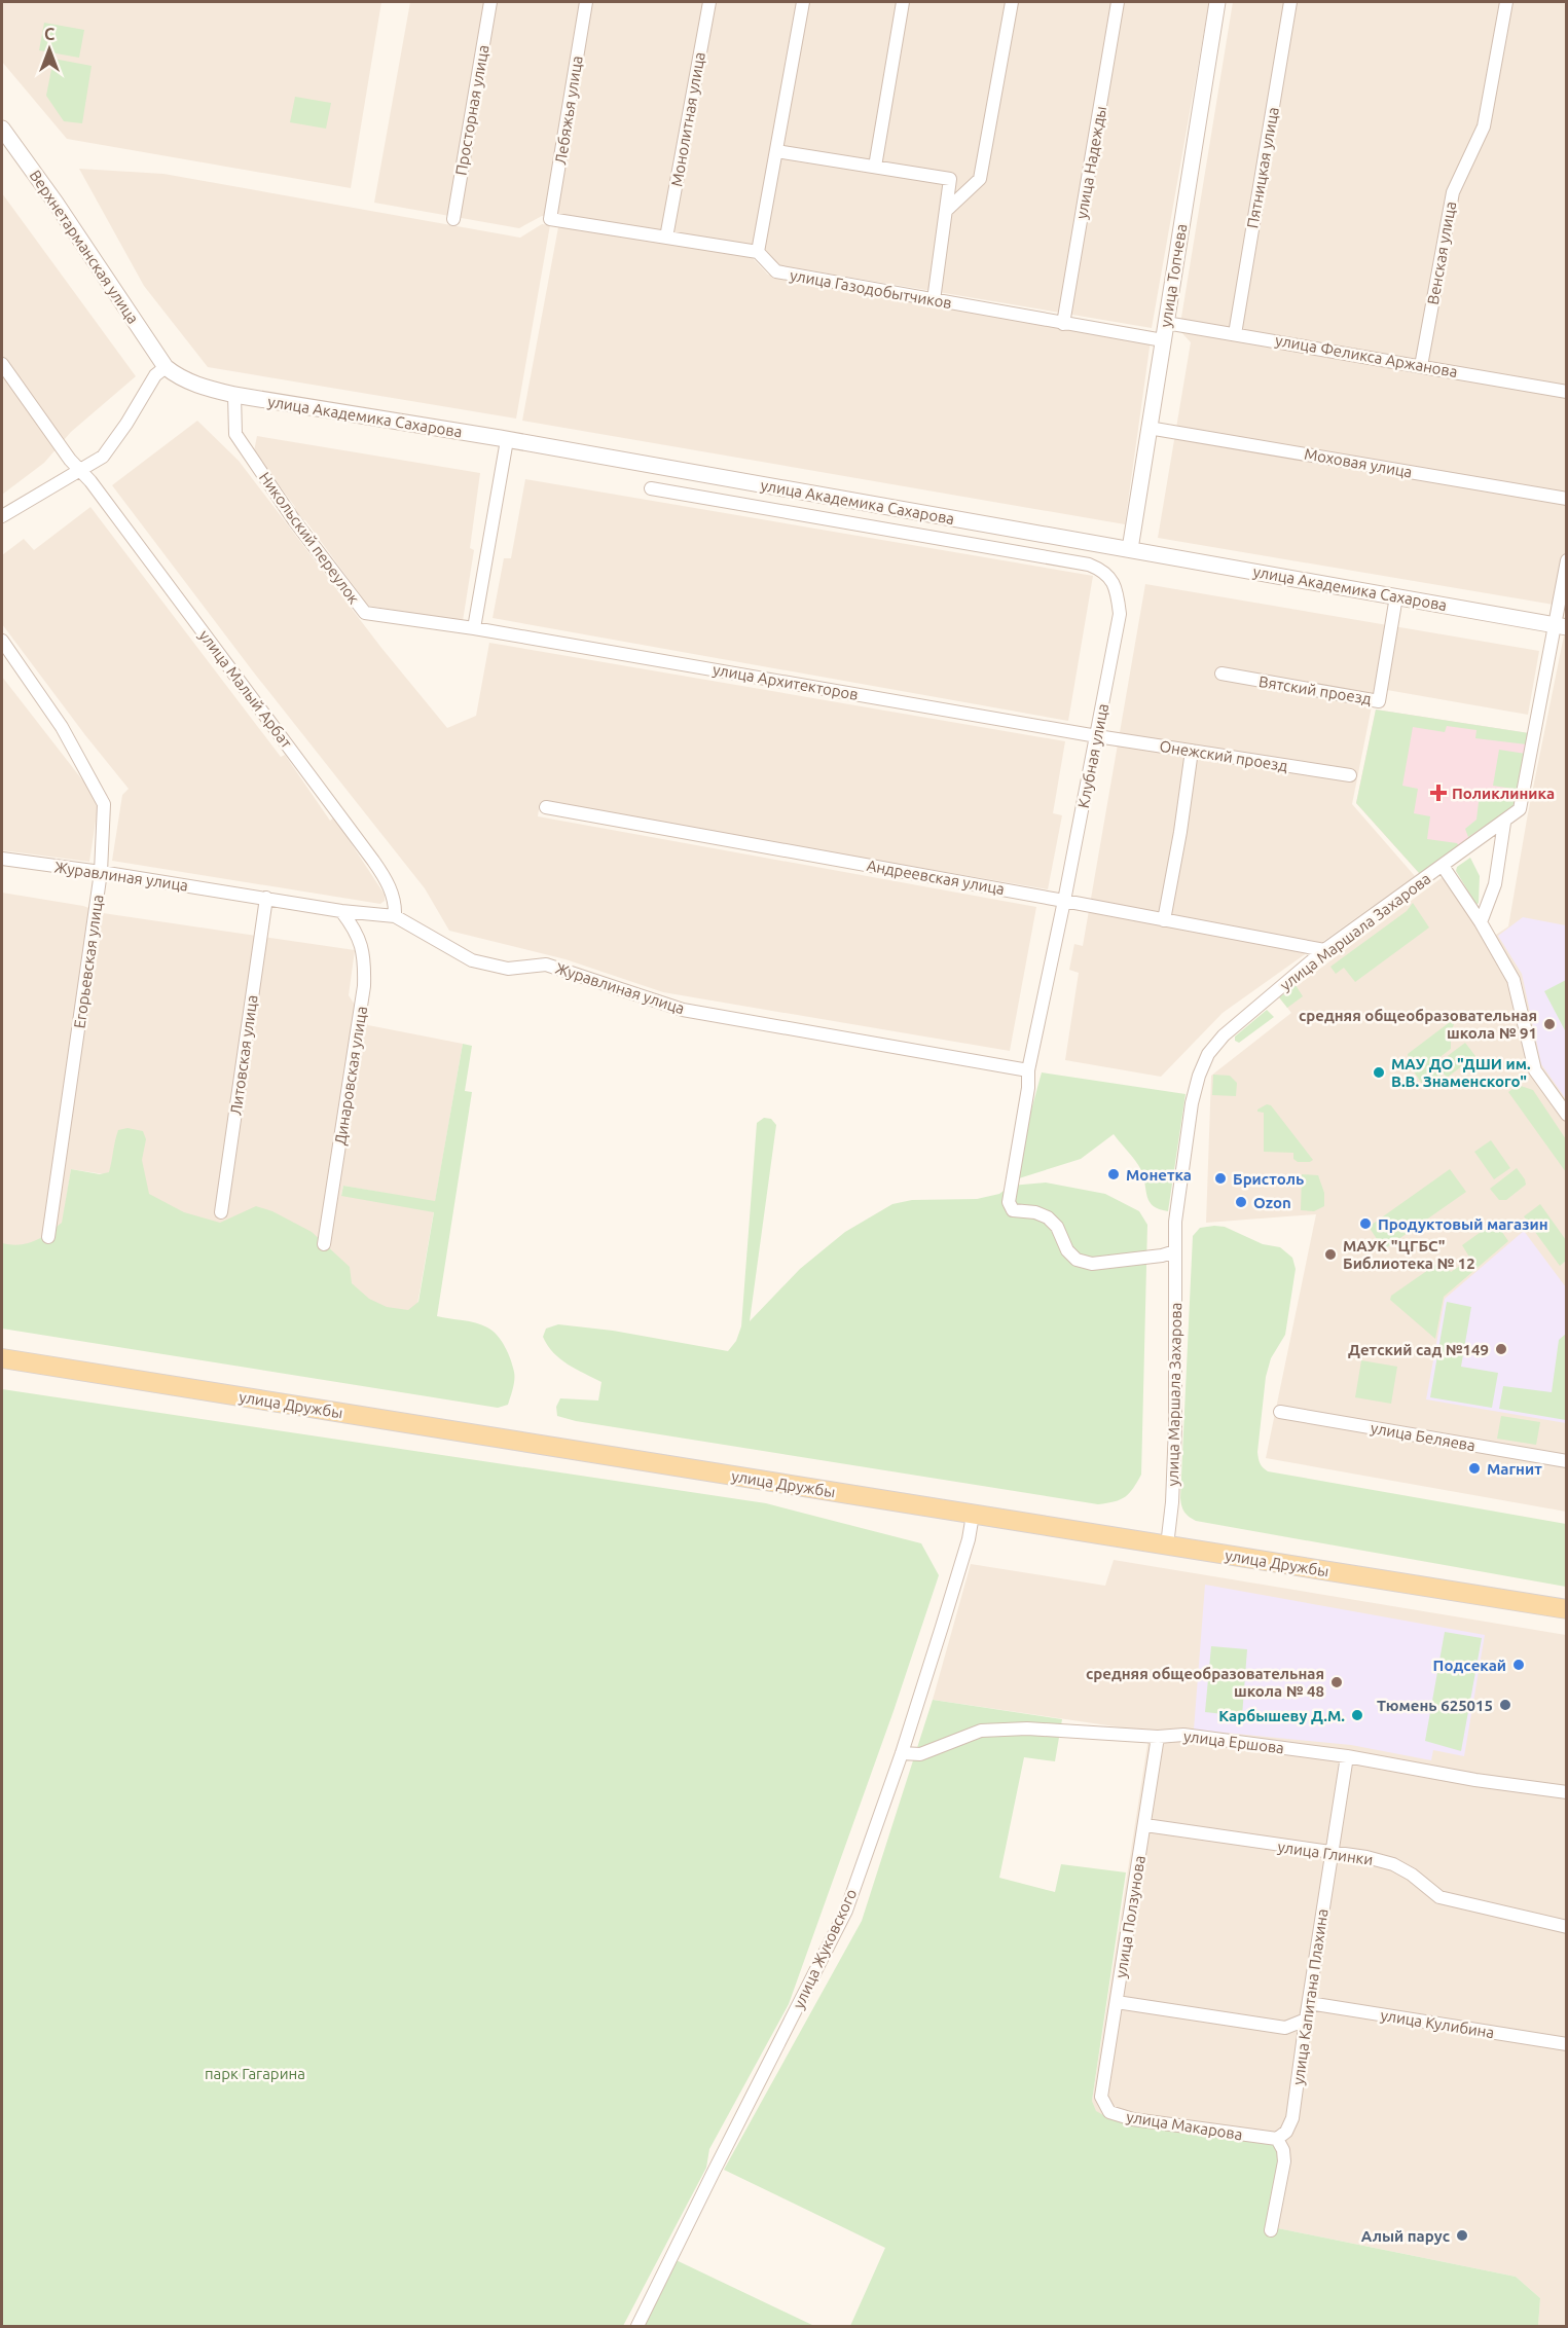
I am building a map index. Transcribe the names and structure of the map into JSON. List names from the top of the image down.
{
  "streets": {
    "main road": ["улица Дружбы"],
    "street": [
      "Просторная улица",
      "Лебяжья улица",
      "Монолитная улица",
      "улица Надежды",
      "Пятницкая улица",
      "Верхнетарманская улица",
      "Венская улица",
      "улица Топчева",
      "улица Газодобытчиков",
      "улица Феликса Аржанова",
      "улица Академика Сахарова",
      "Моховая улица",
      "Никольский переулок",
      "улица Архитекторов",
      "улица Малый Арбат",
      "Вятский проезд",
      "Клубная улица",
      "Онежский проезд",
      "Журавлиная улица",
      "Андреевская улица",
      "улица Маршала Захарова",
      "Егорьевская улица",
      "Литовская улица",
      "Динаровская улица",
      "улица Беляева",
      "улица Ершова",
      "улица Глинки",
      "улица Ползунова",
      "улица Жуковского",
      "улица Капитана Плахина",
      "улица Кулибина",
      "улица Макарова"
    ]
  },
  "crossings": [
    ["Лебяжья улица", "Монолитная улица"],
    ["улица Надежды", "улица Газодобытчиков"],
    ["Пятницкая улица", "улица Феликса Аржанова"],
    ["Верхнетарманская улица", "улица Академика Сахарова"],
    ["Венская улица", "улица Феликса Аржанова"],
    ["улица Топчева", "улица Газодобытчиков"],
    ["улица Топчева", "улица Феликса Аржанова"],
    ["улица Топчева", "улица Академика Сахарова"],
    ["улица Топчева", "Моховая улица"],
    ["улица Академика Сахарова", "Никольский переулок"],
    ["улица Академика Сахарова", "Вятский проезд"],
    ["улица Академика Сахарова", "улица Маршала Захарова"],
    ["Никольский переулок", "улица Архитекторов"],
    ["улица Архитекторов", "Клубная улица"],
    ["улица Архитекторов", "Онежский проезд"],
    ["улица Малый Арбат", "Журавлиная улица"],
    ["Клубная улица", "Онежский проезд"],
    ["Клубная улица", "Журавлиная улица"],
    ["Клубная улица", "Андреевская улица"],
    ["Клубная улица", "улица Маршала Захарова"],
    ["Журавлиная улица", "Егорьевская улица"],
    ["Журавлиная улица", "Литовская улица"],
    ["Журавлиная улица", "Динаровская улица"],
    ["Андреевская улица", "улица Маршала Захарова"],
    ["улица Маршала Захарова", "улица Дружбы"],
    ["улица Дружбы", "улица Жуковского"],
    ["улица Ершова", "улица Ползунова"],
    ["улица Ершова", "улица Жуковского"],
    ["улица Ершова", "улица Капитана Плахина"],
    ["улица Глинки", "улица Ползунова"],
    ["улица Глинки", "улица Капитана Плахина"],
    ["улица Ползунова", "улица Макарова"],
    ["улица Капитана Плахина", "улица Кулибина"],
    ["улица Капитана Плахина", "улица Макарова"]
  ],
  "parks": ["парк Гагарина"],
  "places": {
    "health": ["Поликлиника"],
    "other": [
      "средняя общеобразовательная школа № 91",
      "МАУ ДО \"ДШИ им. В.В. Знаменского\"",
      "Монетка",
      "Бристоль",
      "Ozon",
      "Продуктовый магазин",
      "МАУК \"ЦГБС\" Библиотека № 12",
      "Детский сад №149",
      "Магнит",
      "Подсекай",
      "средняя общеобразовательная школа № 48",
      "Тюмень 625015",
      "Карбышеву Д.М.",
      "Алый парус"
    ]
  },
  "north": "top"
}
